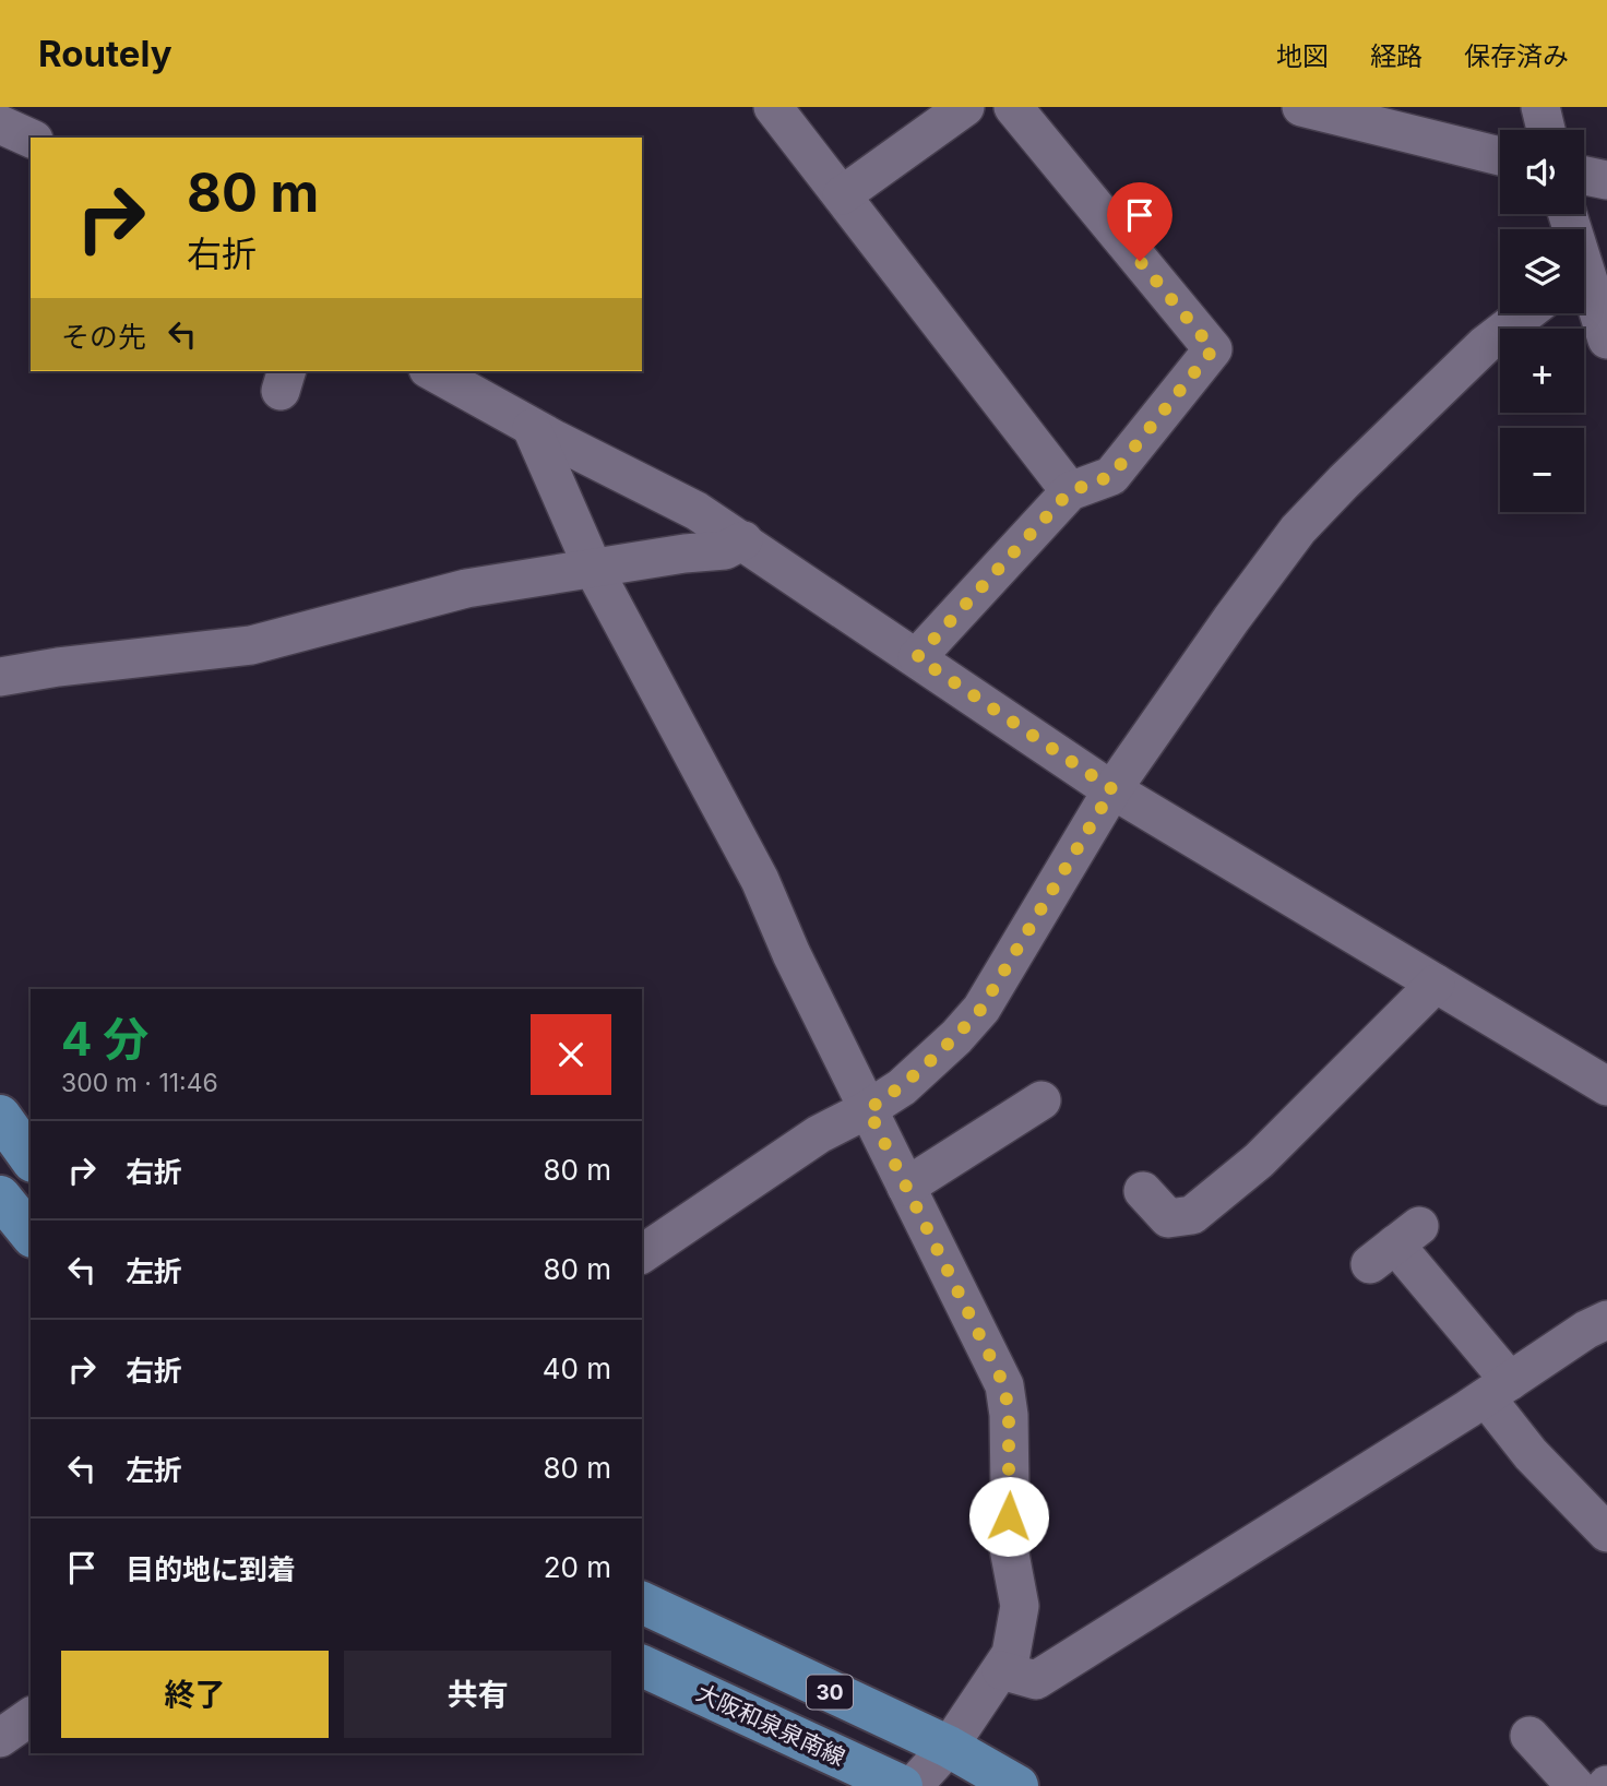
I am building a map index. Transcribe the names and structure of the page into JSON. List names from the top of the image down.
{
  "streets": {
    "main road": ["30", "大阪和泉泉南線"]
  },
  "page": {
    "header": "Routely",
    "nav": ["地図", "経路", "保存済み"],
    "map_buttons": ["+", "−"],
    "turn": ["80 m", "右折"],
    "then": "その先",
    "heading": ["4 分", "300 m · 11:46"],
    "list": [
      {
        "name": "右折",
        "value": "80 m"
      },
      {
        "name": "左折",
        "value": "80 m"
      },
      {
        "name": "右折",
        "value": "40 m"
      },
      {
        "name": "左折",
        "value": "80 m"
      },
      {
        "name": "目的地に到着",
        "value": "20 m"
      }
    ],
    "buttons": ["終了", "共有"]
  }
}
